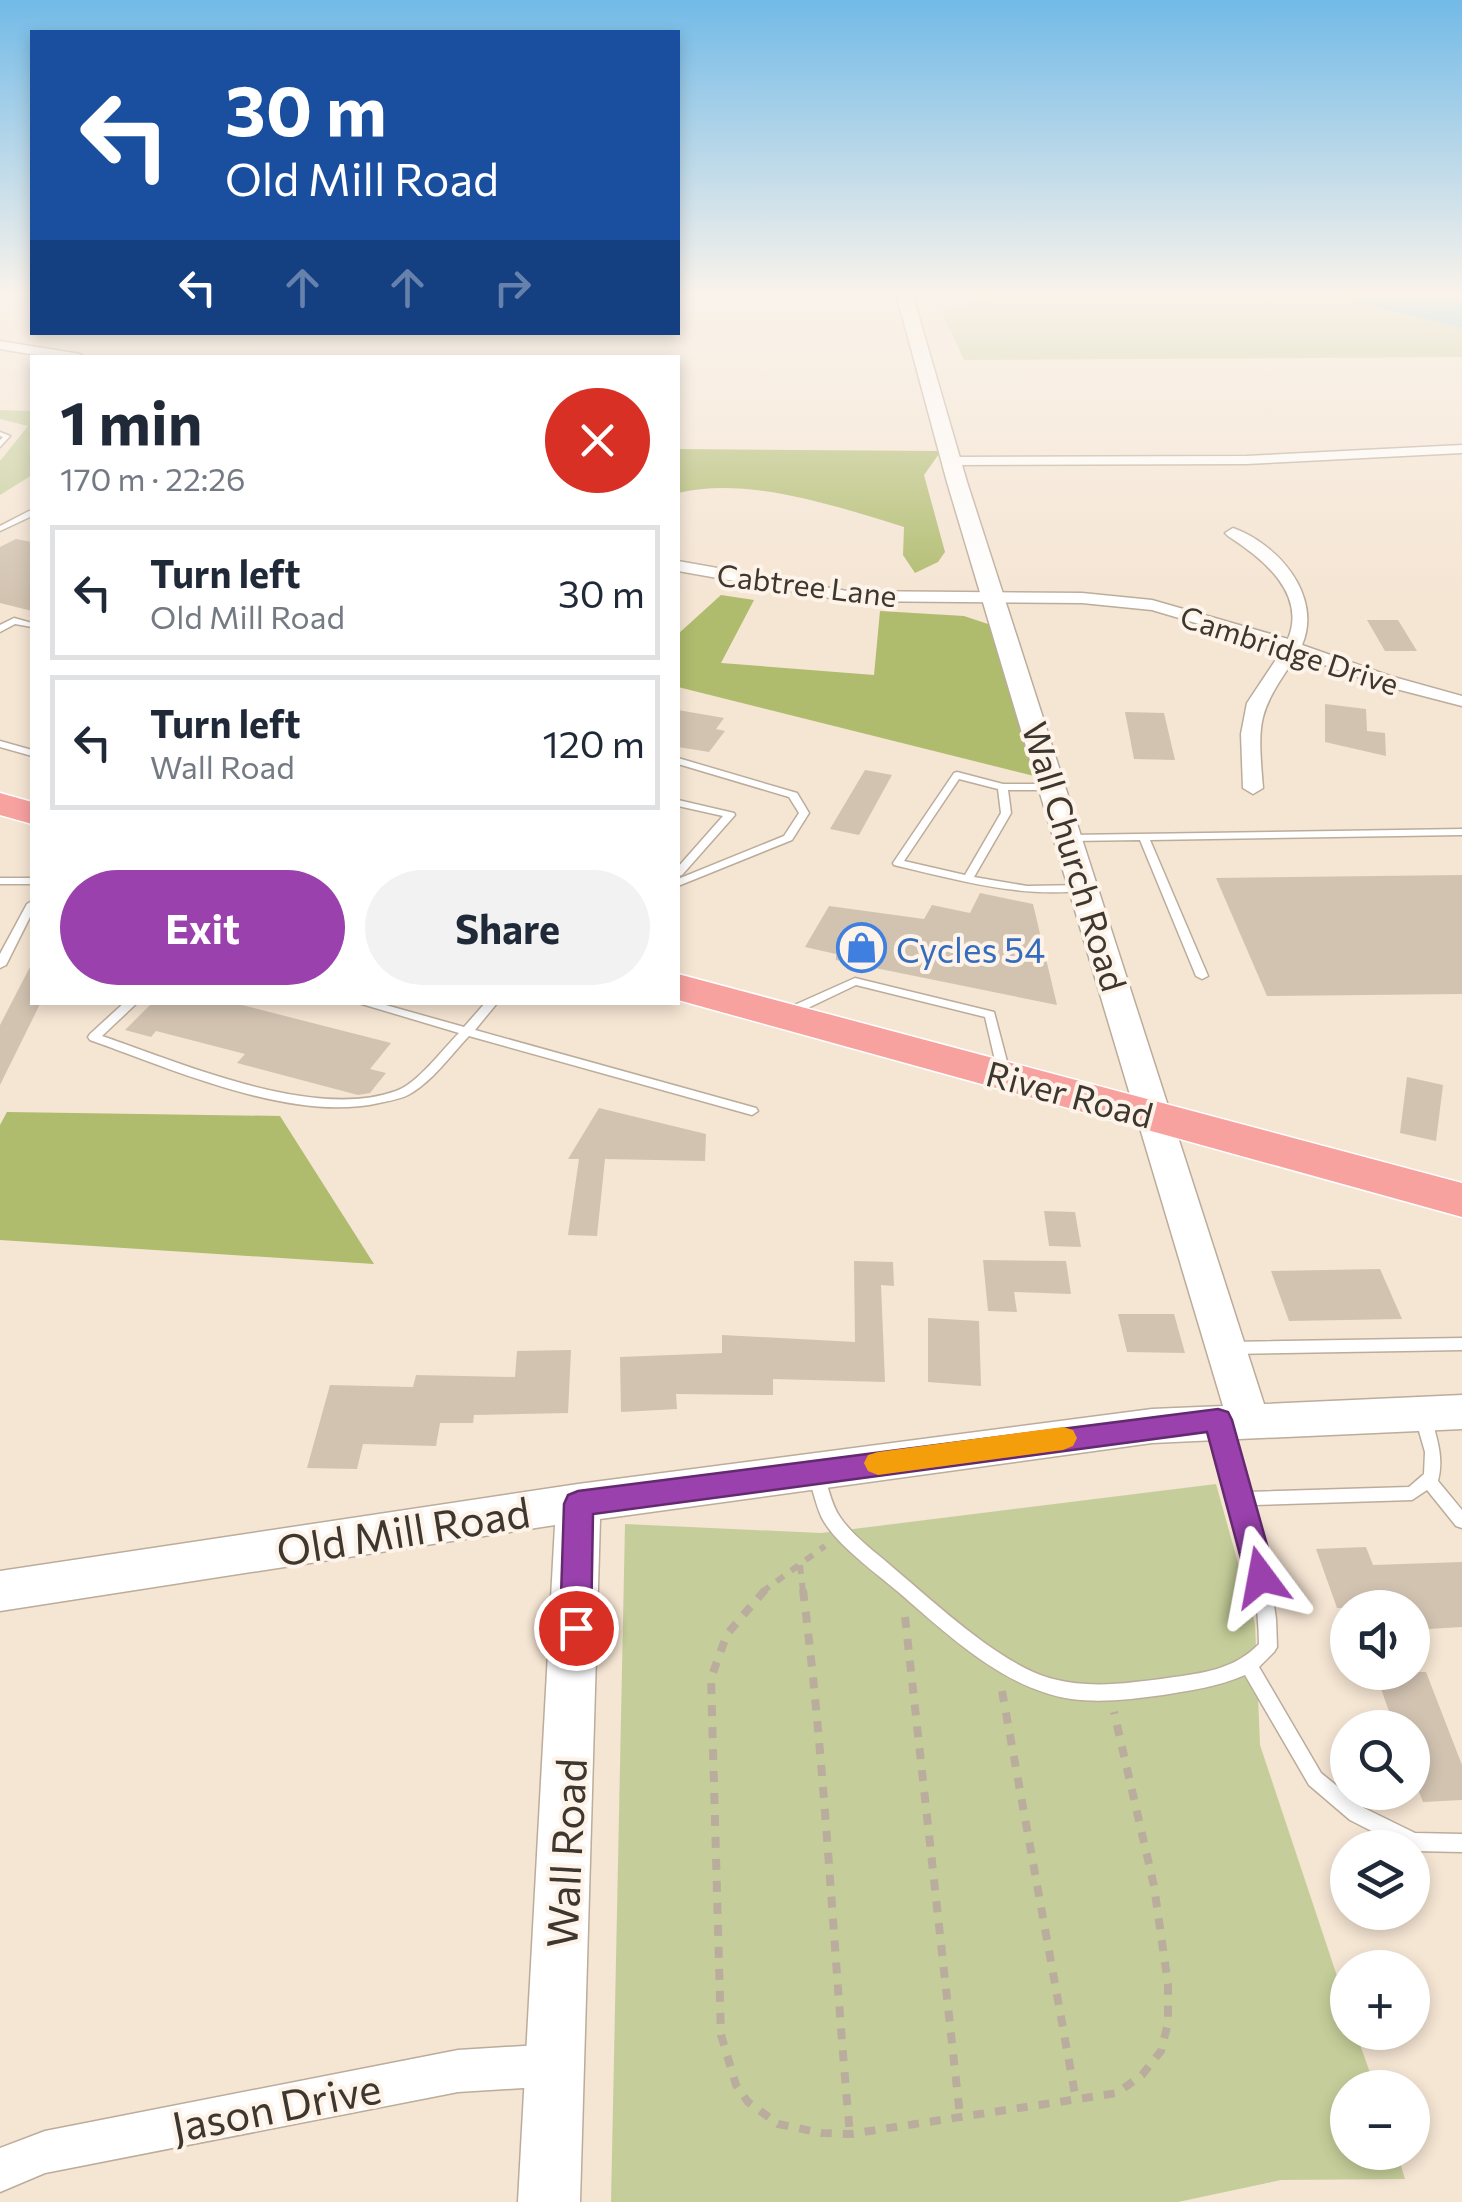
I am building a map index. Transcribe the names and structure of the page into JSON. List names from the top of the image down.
{
  "streets": {
    "highway": ["River Road"],
    "street": [
      "Cabtree Lane",
      "Cambridge Drive",
      "Wall Church Road",
      "Old Mill Road",
      "Wall Road",
      "Jason Drive"
    ]
  },
  "crossings": [
    ["Cabtree Lane", "Cambridge Drive"],
    ["Cabtree Lane", "Wall Church Road"],
    ["Cambridge Drive", "Wall Church Road"],
    ["Wall Church Road", "River Road"],
    ["Wall Church Road", "Old Mill Road"],
    ["Old Mill Road", "Wall Road"],
    ["Wall Road", "Jason Drive"]
  ],
  "places": {
    "shop": ["Cycles 54"]
  },
  "page": {
    "turn": ["30 m", "Old Mill Road"],
    "heading": ["1 min", "170 m · 22:26"],
    "list": [
      {
        "name": "Turn left",
        "note": "Old Mill Road",
        "value": "30 m"
      },
      {
        "name": "Turn left",
        "note": "Wall Road",
        "value": "120 m"
      }
    ],
    "buttons": ["Exit", "Share"],
    "map_buttons": ["+", "−"]
  }
}
